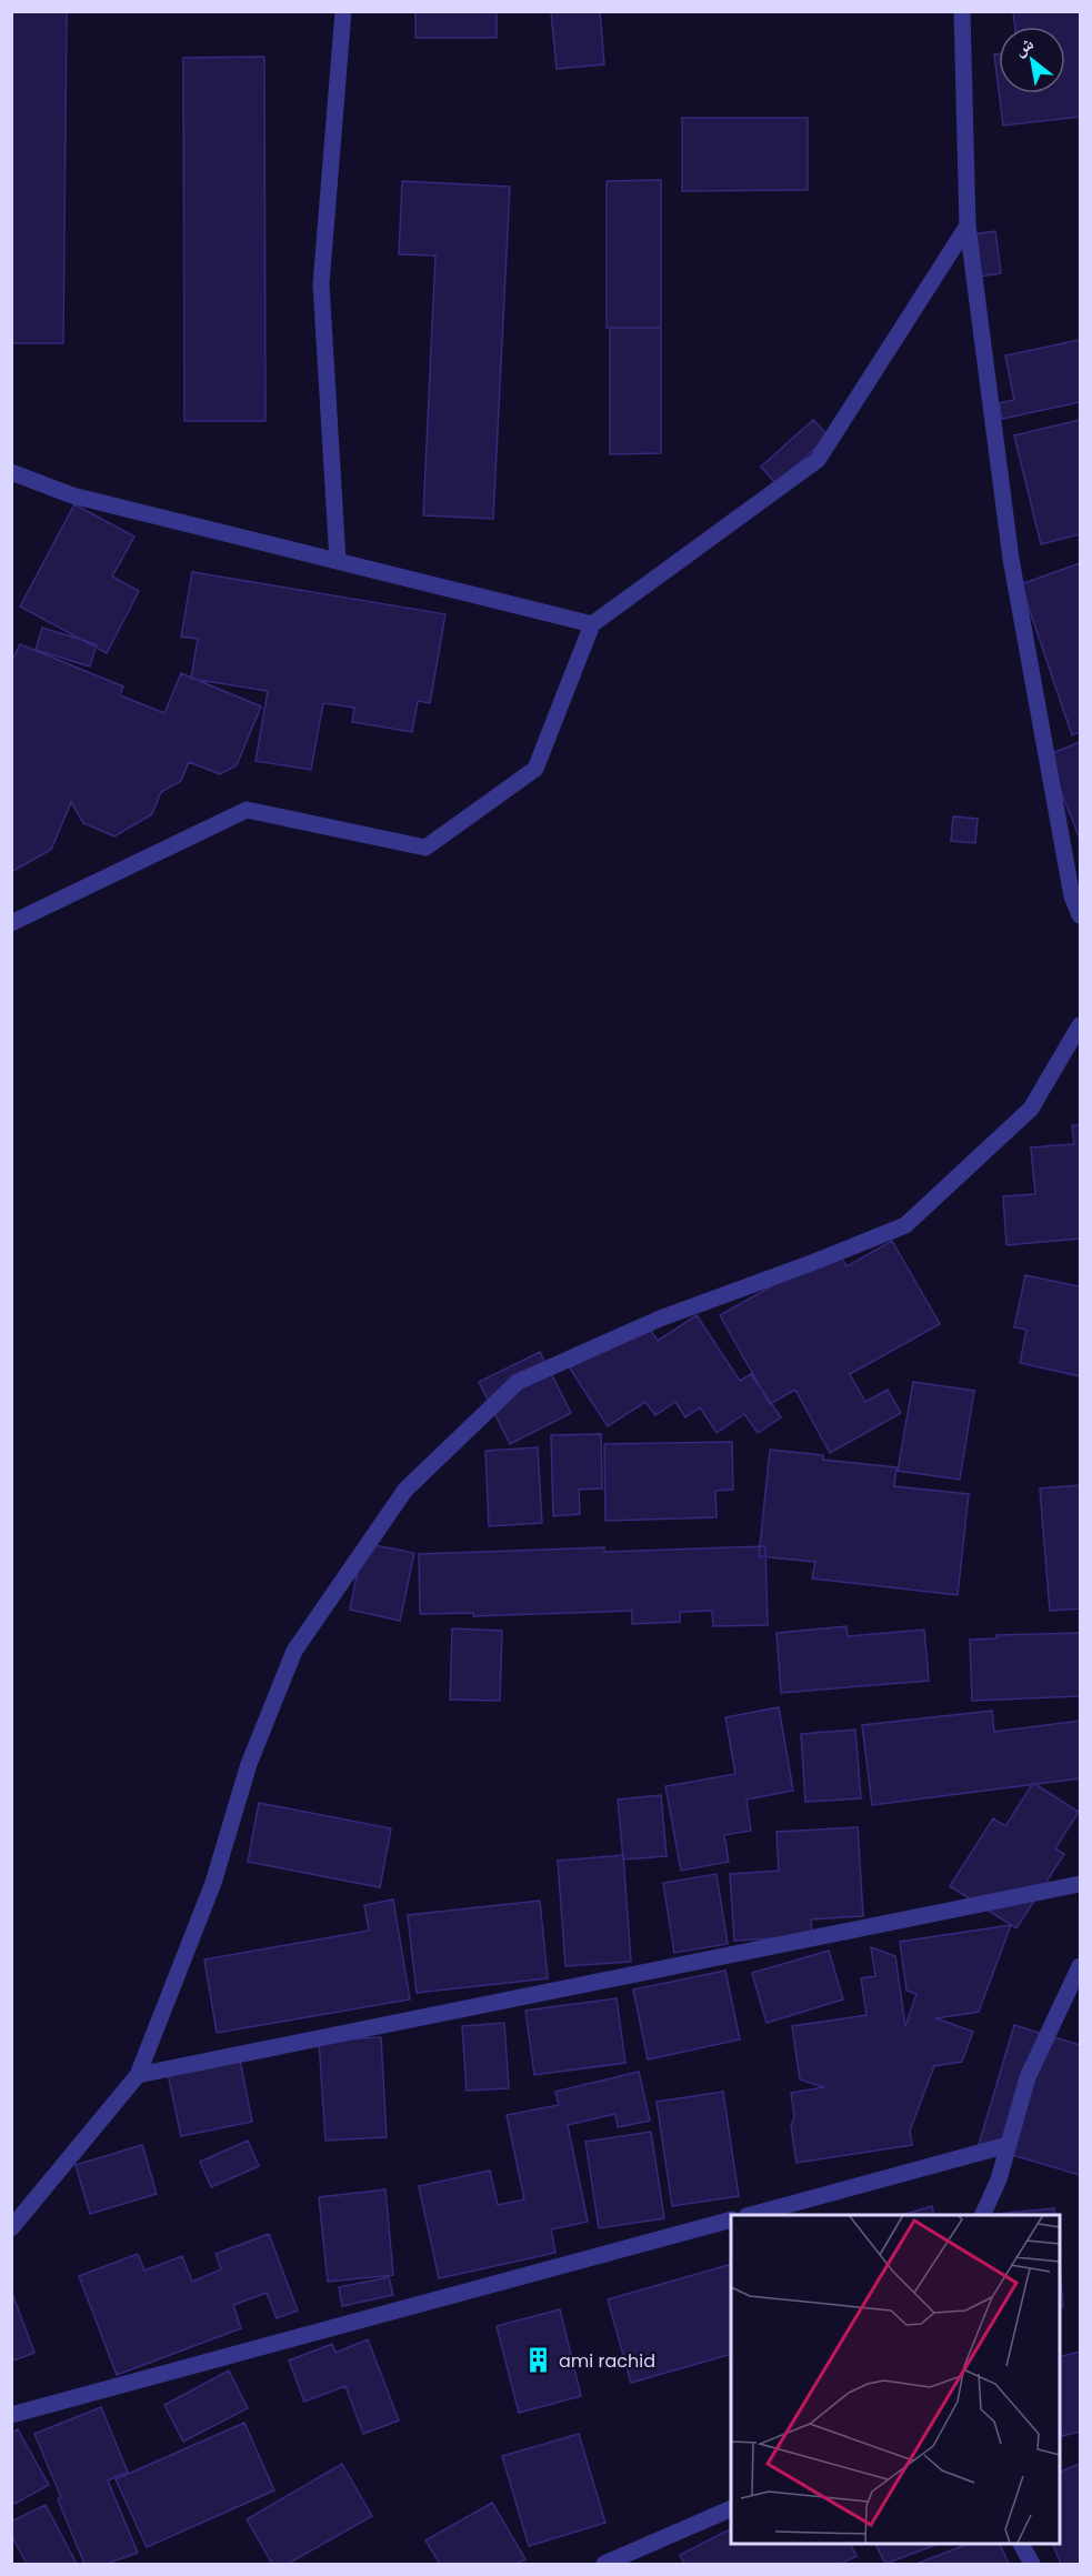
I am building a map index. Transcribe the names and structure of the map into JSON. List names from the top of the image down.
{
  "places": {
    "building": ["ami rachid"]
  },
  "north": "top left"
}
